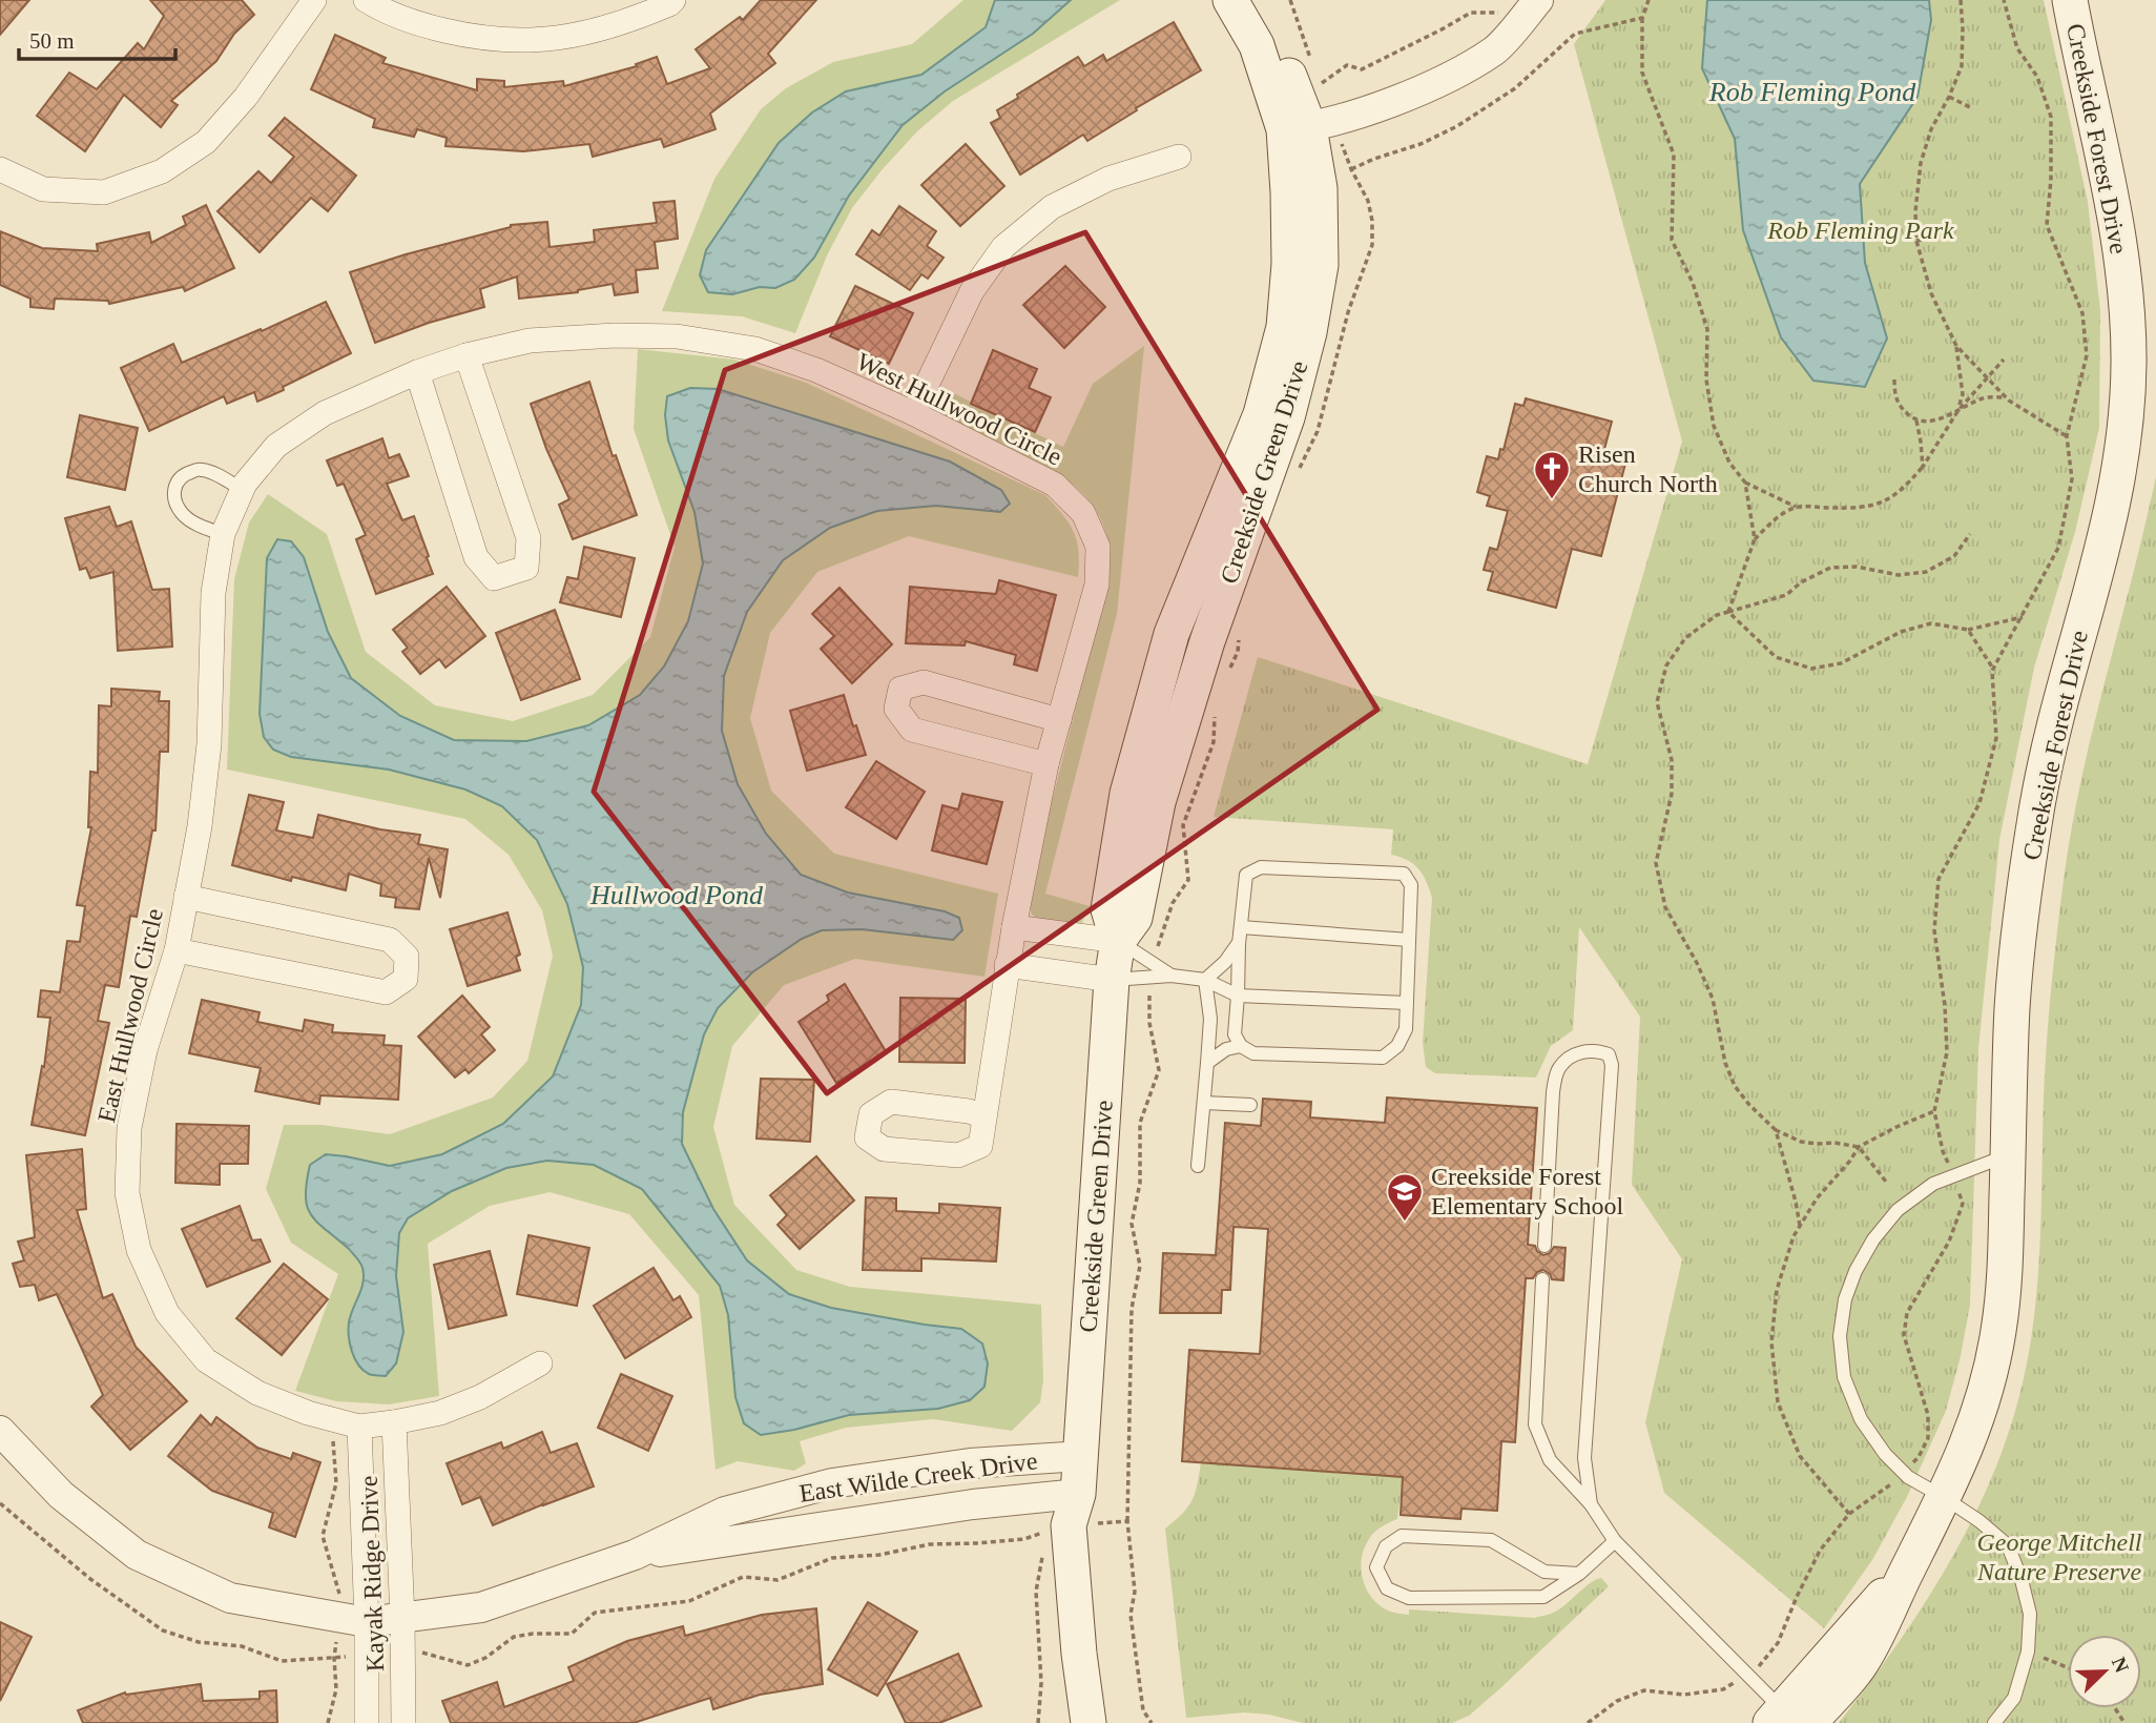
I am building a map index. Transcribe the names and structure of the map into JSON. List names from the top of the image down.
{
  "streets": {
    "main road": ["Creekside Forest Drive", "Creekside Green Drive"],
    "street": [
      "West Hullwood Circle",
      "East Hullwood Circle",
      "East Wilde Creek Drive",
      "Kayak Ridge Drive"
    ]
  },
  "crossings": [
    ["West Hullwood Circle", "East Hullwood Circle"],
    ["Creekside Green Drive", "East Wilde Creek Drive"],
    ["East Hullwood Circle", "Kayak Ridge Drive"],
    ["East Wilde Creek Drive", "Kayak Ridge Drive"]
  ],
  "water": ["Rob Fleming Pond", "Hullwood Pond"],
  "parks": ["Rob Fleming Park", "George Mitchell Nature Preserve"],
  "places": {
    "church": ["Risen Church North"],
    "school or university": ["Creekside Forest Elementary School"]
  },
  "scale_bar": "50 m",
  "north": "top right"
}
